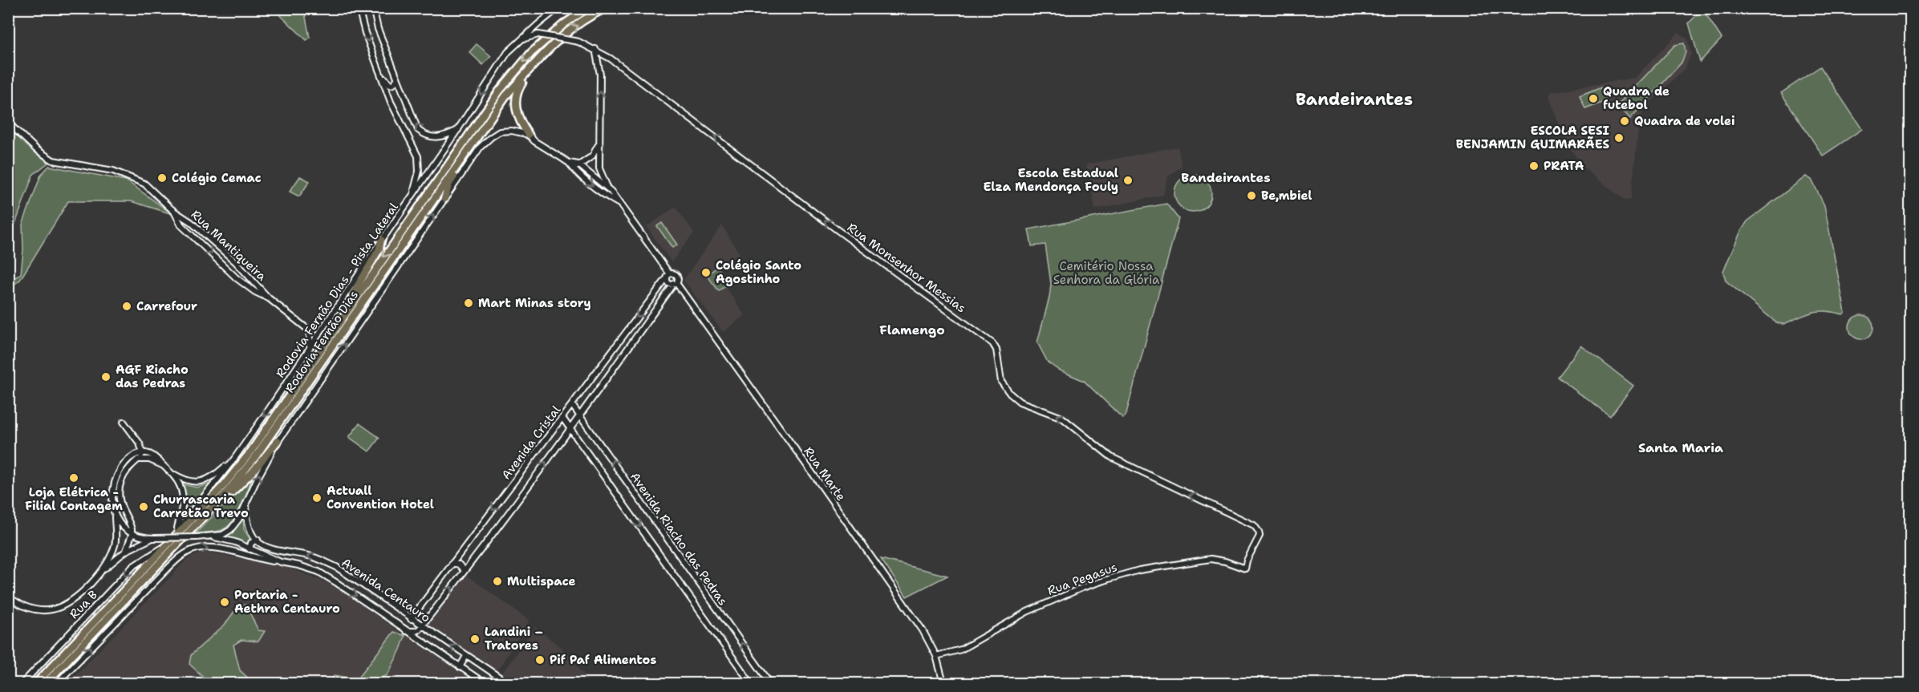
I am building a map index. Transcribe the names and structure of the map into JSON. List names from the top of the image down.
{
  "streets": {
    "highway": ["Rodovia Fernão Dias"],
    "street": [
      "Rua Mantiqueira",
      "Rua Monsenhor Messias",
      "Rodovia Fernão Dias - Pista Lateral",
      "Avenida Cristal",
      "Rua Marte",
      "Avenida Riacho das Pedras",
      "Rua Pegasus",
      "Avenida Centauro",
      "Rua B"
    ]
  },
  "crossings": [
    ["Rua Mantiqueira", "Rodovia Fernão Dias - Pista Lateral"],
    ["Rua Monsenhor Messias", "Rodovia Fernão Dias - Pista Lateral"],
    ["Rua Monsenhor Messias", "Rua Pegasus"],
    ["Rodovia Fernão Dias - Pista Lateral", "Rodovia Fernão Dias"],
    ["Rodovia Fernão Dias - Pista Lateral", "Rua B"],
    ["Rodovia Fernão Dias", "Rua B"],
    ["Avenida Cristal", "Rua Marte"],
    ["Avenida Cristal", "Avenida Riacho das Pedras"],
    ["Avenida Cristal", "Avenida Centauro"],
    ["Rua Marte", "Rua Pegasus"]
  ],
  "one_way": ["Rua Monsenhor Messias", "Rua B"],
  "districts": [
    "Bandeirantes",
    "Bandeirantes",
    "Flamengo",
    "Santa Maria"
  ],
  "parks": ["Cemitério Nossa Senhora da Glória"],
  "places": [
    "Quadra de futebol",
    "Quadra de volei",
    "ESCOLA SESI BENJAMIN GUIMARÃES",
    "PRATA",
    "Colégio Cemac",
    "Escola Estadual Elza Mendonça Fouly",
    "Be,mbiel",
    "Colégio Santo Agostinho",
    "Mart Minas story",
    "Carrefour",
    "AGF Riacho das Pedras",
    "Loja Elétrica - Filial Contagem",
    "Actuall Convention Hotel",
    "Churrascaria Carretão Trevo",
    "Multispace",
    "Portaria - Aethra Centauro",
    "Landini – Tratores",
    "Pif Paf Alimentos"
  ]
}
